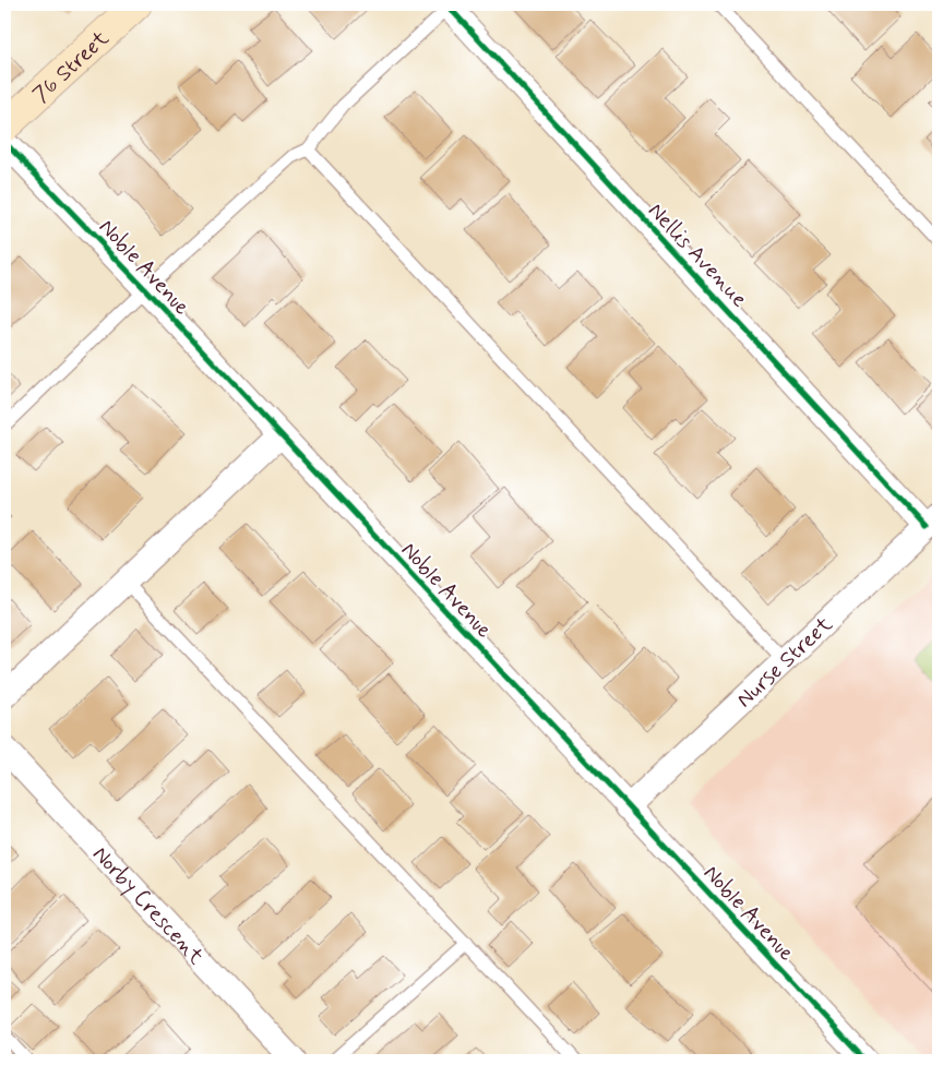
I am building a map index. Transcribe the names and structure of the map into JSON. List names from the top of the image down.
{
  "streets": {
    "street": [
      "76 Street",
      "Nellis Avenue",
      "Noble Avenue",
      "Nurse Street",
      "Norby Crescent"
    ]
  },
  "crossings": [
    ["Nellis Avenue", "Nurse Street"],
    ["Noble Avenue", "Nurse Street"]
  ]
}
